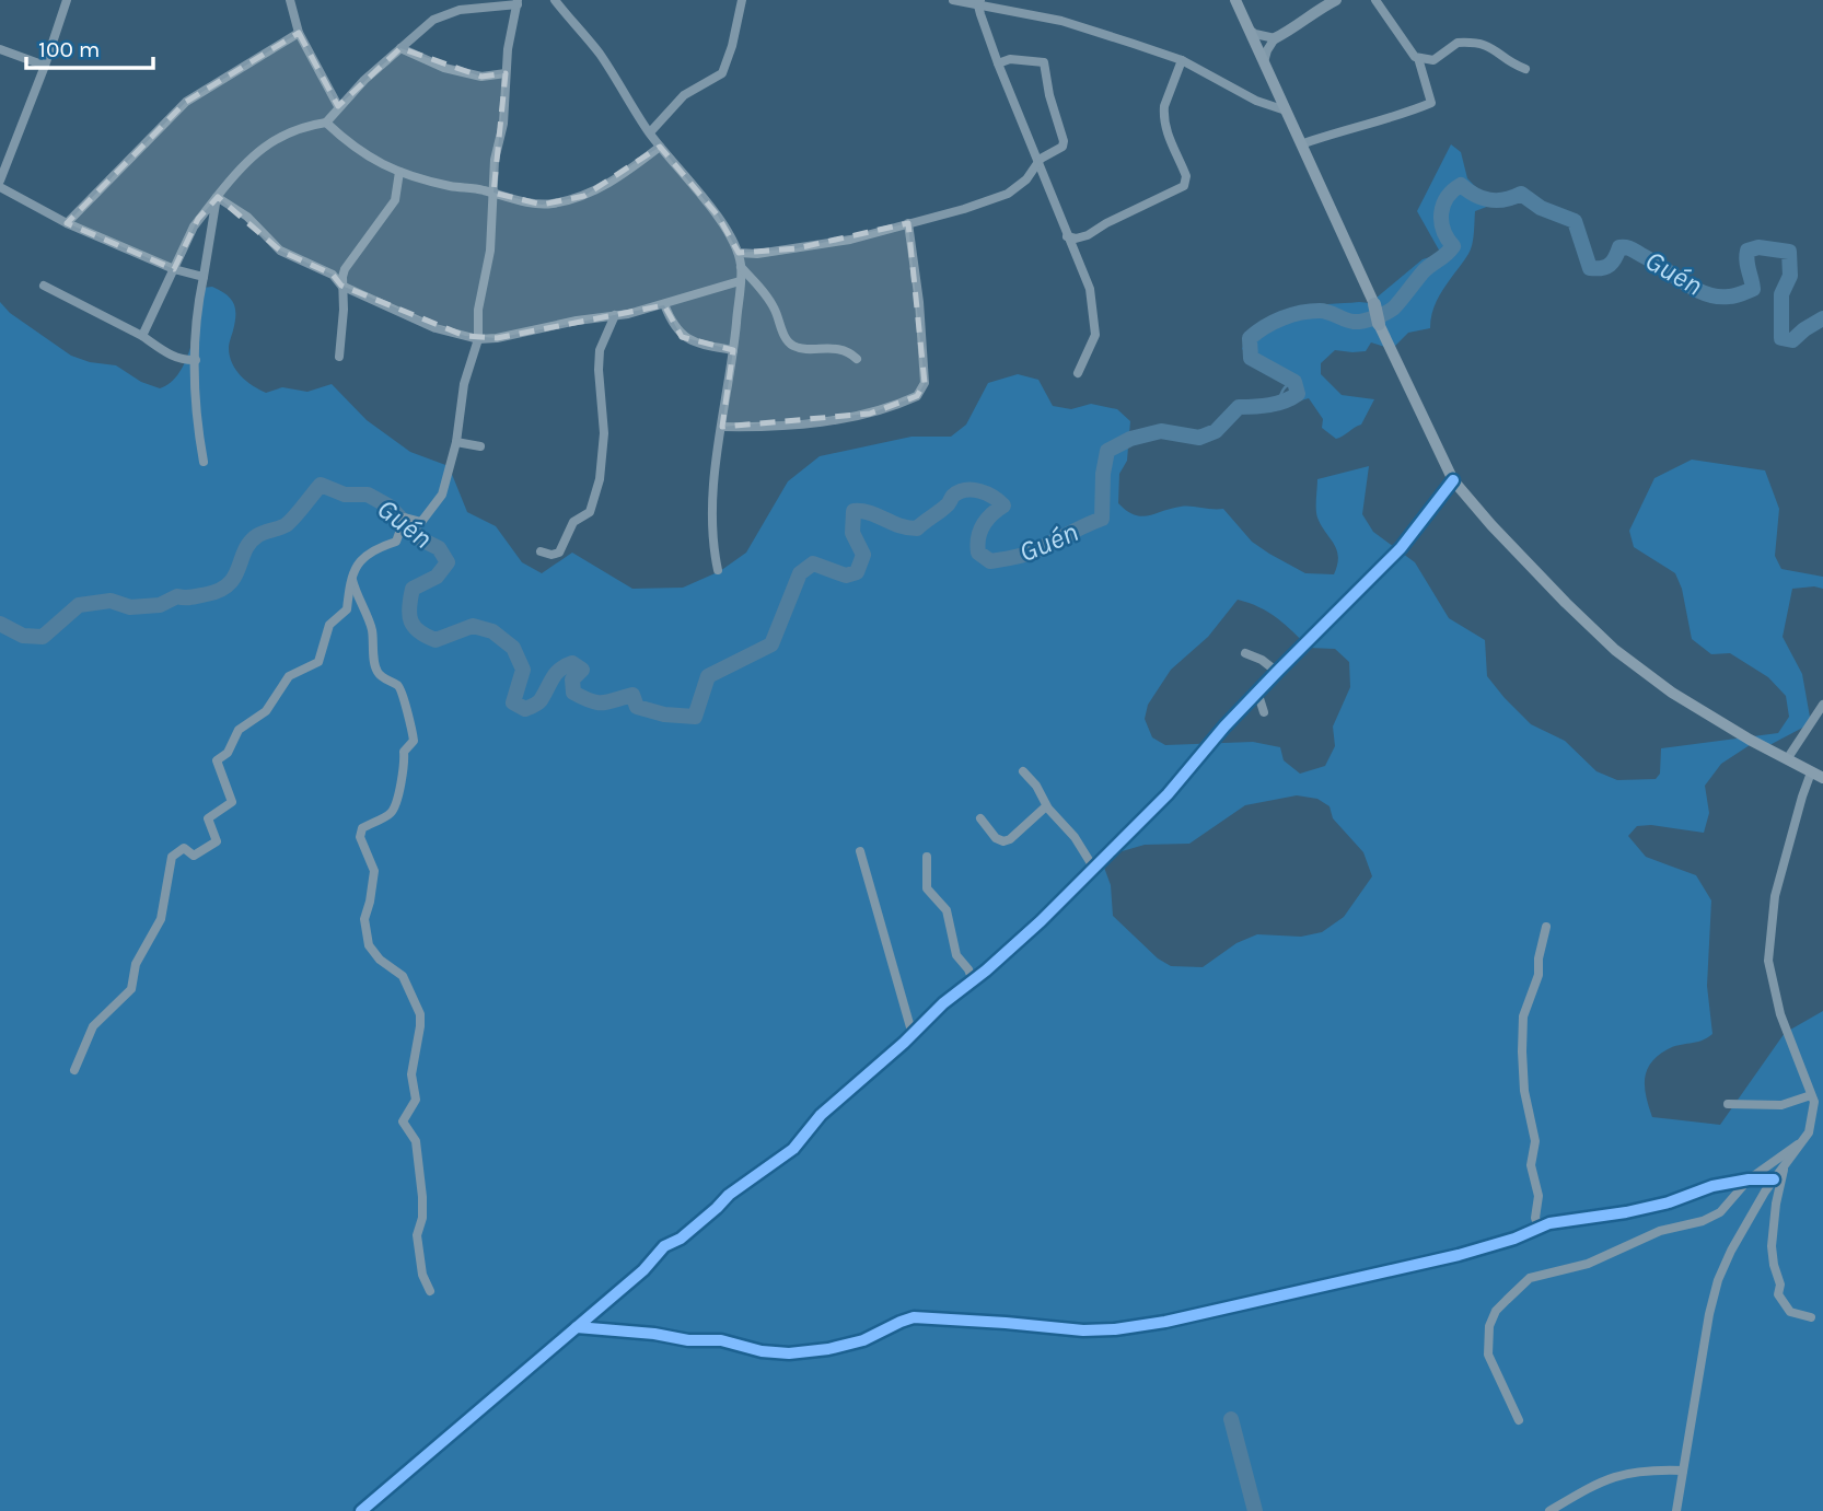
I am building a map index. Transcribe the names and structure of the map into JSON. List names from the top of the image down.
{
  "water": ["Guén"],
  "scale_bar": "100 m"
}
